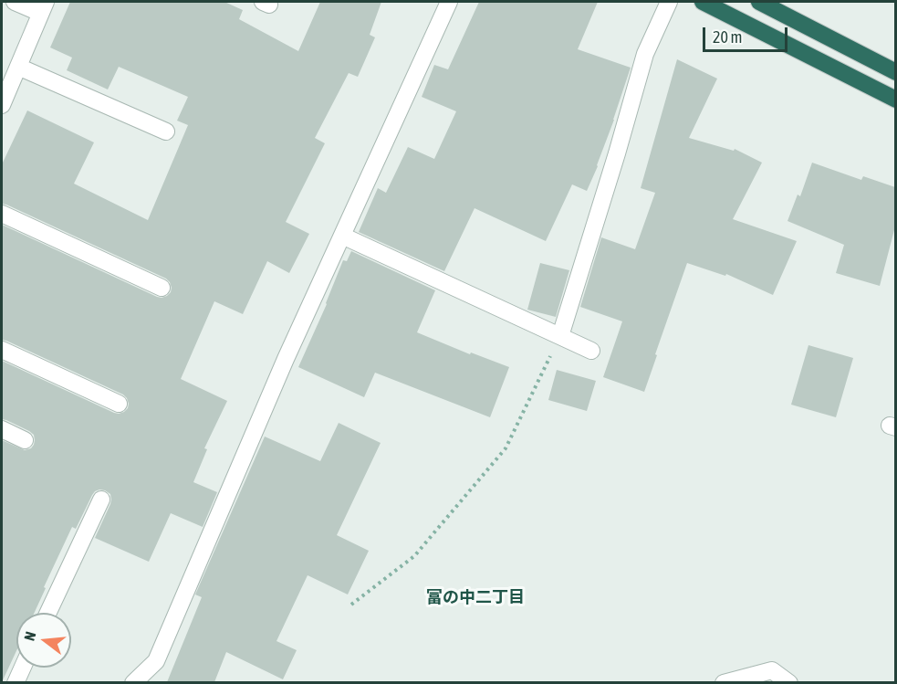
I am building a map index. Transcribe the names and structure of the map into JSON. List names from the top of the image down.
{
  "districts": ["富の中二丁目"],
  "scale_bar": "20 m",
  "north": "left"
}
